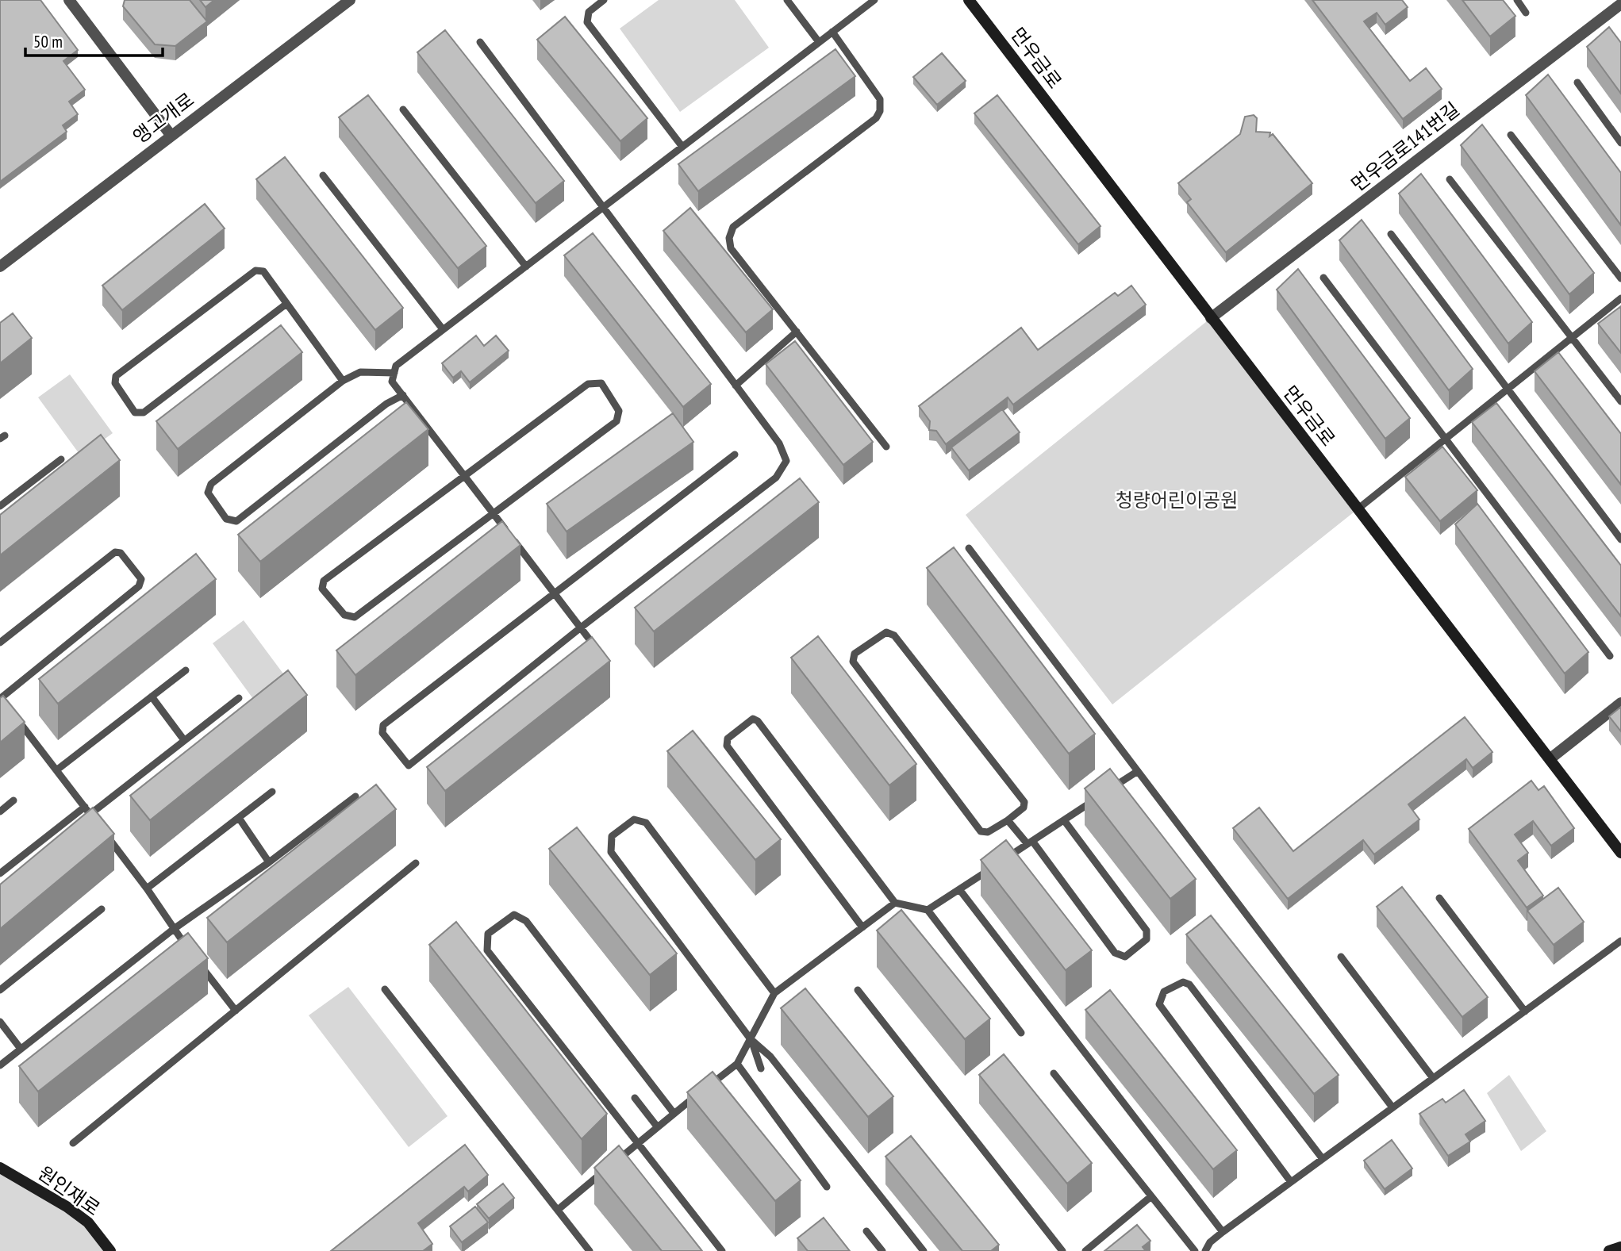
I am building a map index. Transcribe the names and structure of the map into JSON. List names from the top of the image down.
{
  "streets": {
    "main road": ["먼우금로", "원인재로"],
    "street": ["앵고개로", "먼우금로141번길"]
  },
  "crossings": [
    ["먼우금로", "먼우금로141번길"]
  ],
  "parks": ["청량어린이공원"],
  "scale_bar": "50 m"
}
